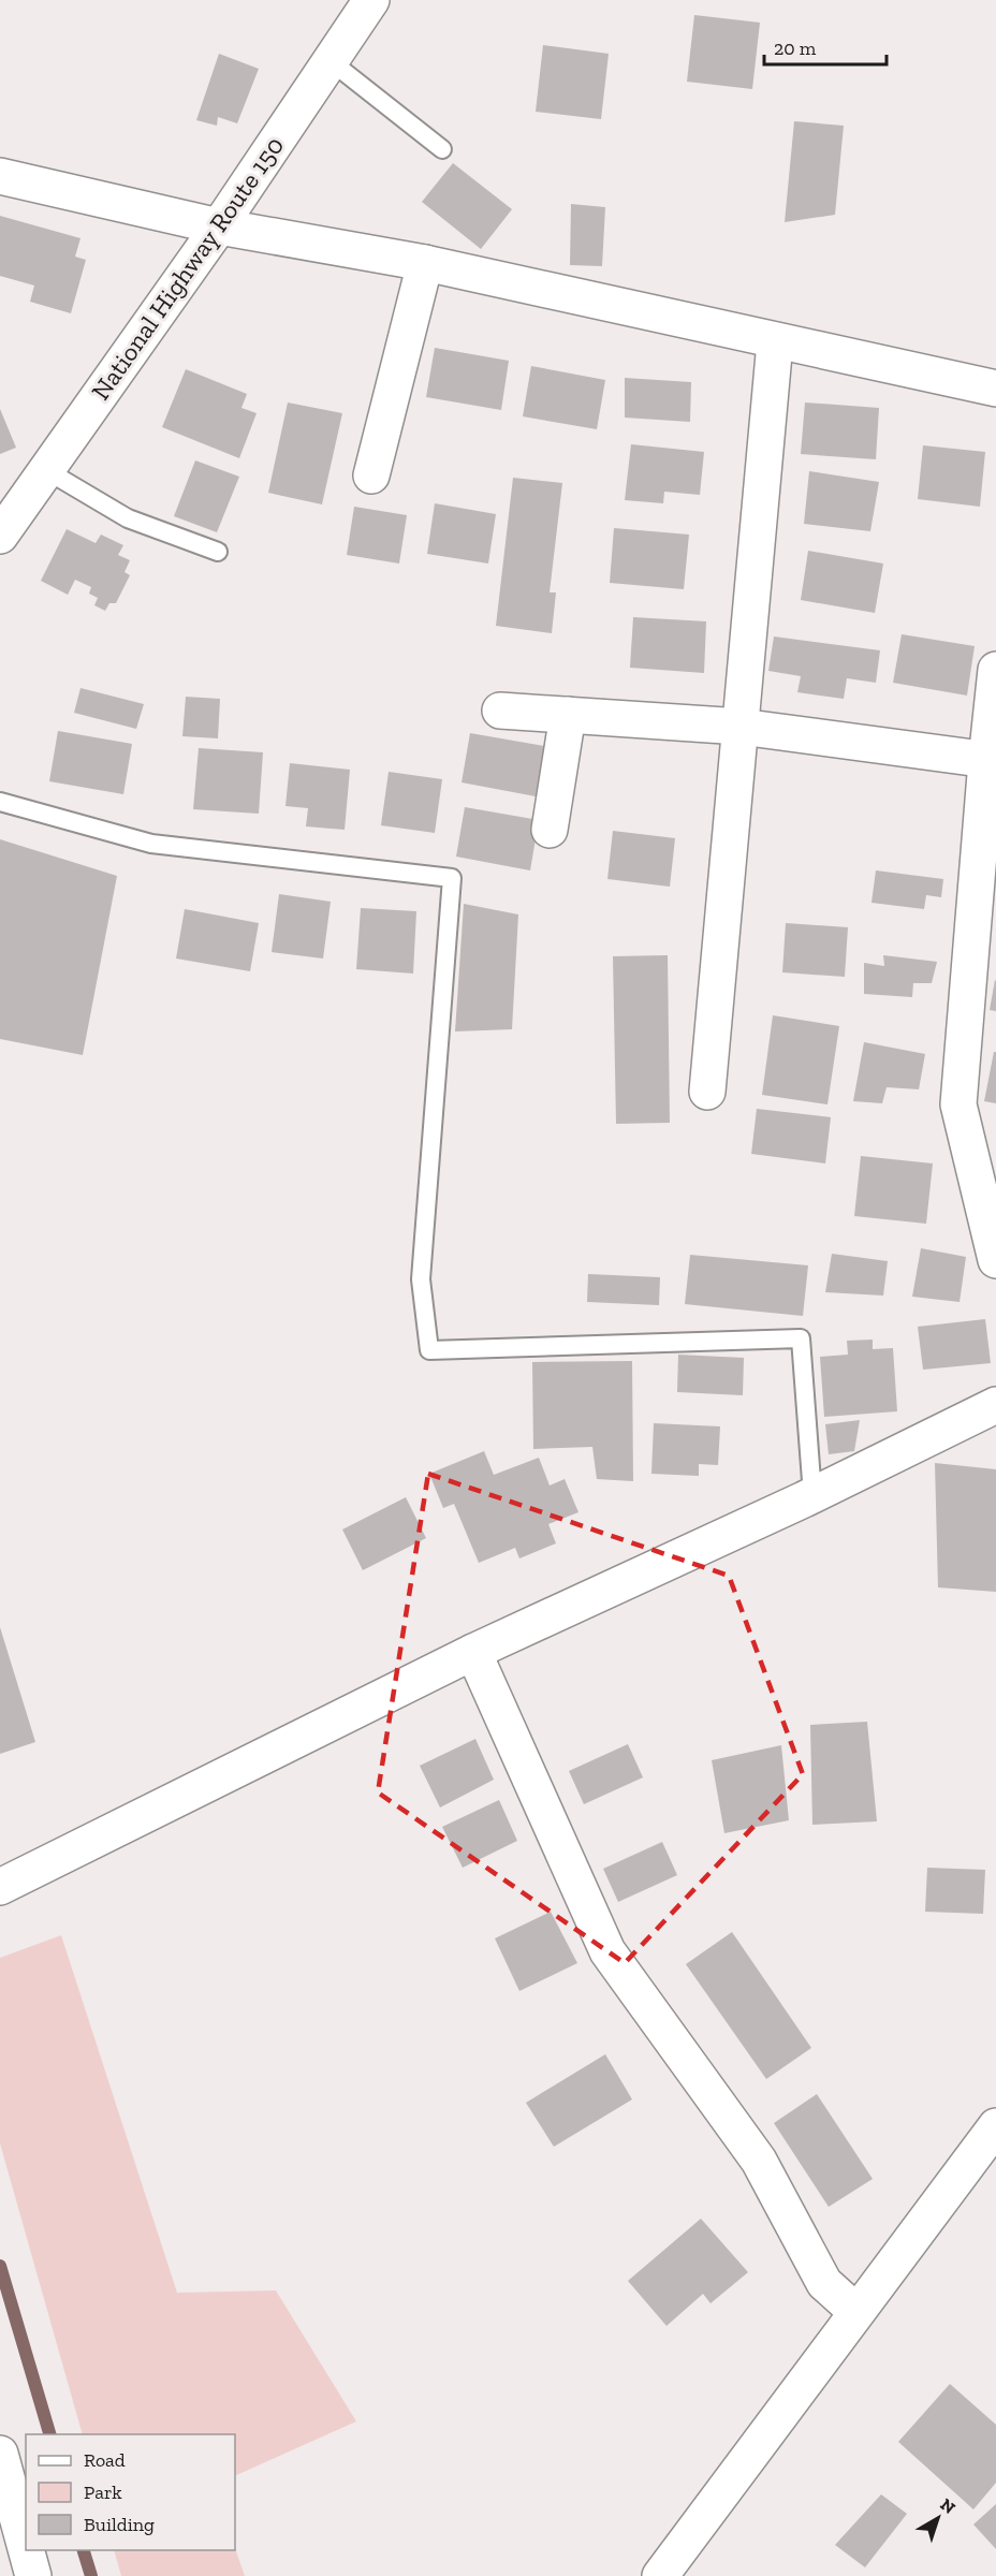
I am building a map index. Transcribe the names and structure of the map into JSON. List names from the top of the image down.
{
  "streets": {
    "main road": ["National Highway Route 150"]
  },
  "legend": ["Road", "Park", "Building"],
  "scale_bar": "20 m",
  "north": "top right"
}
